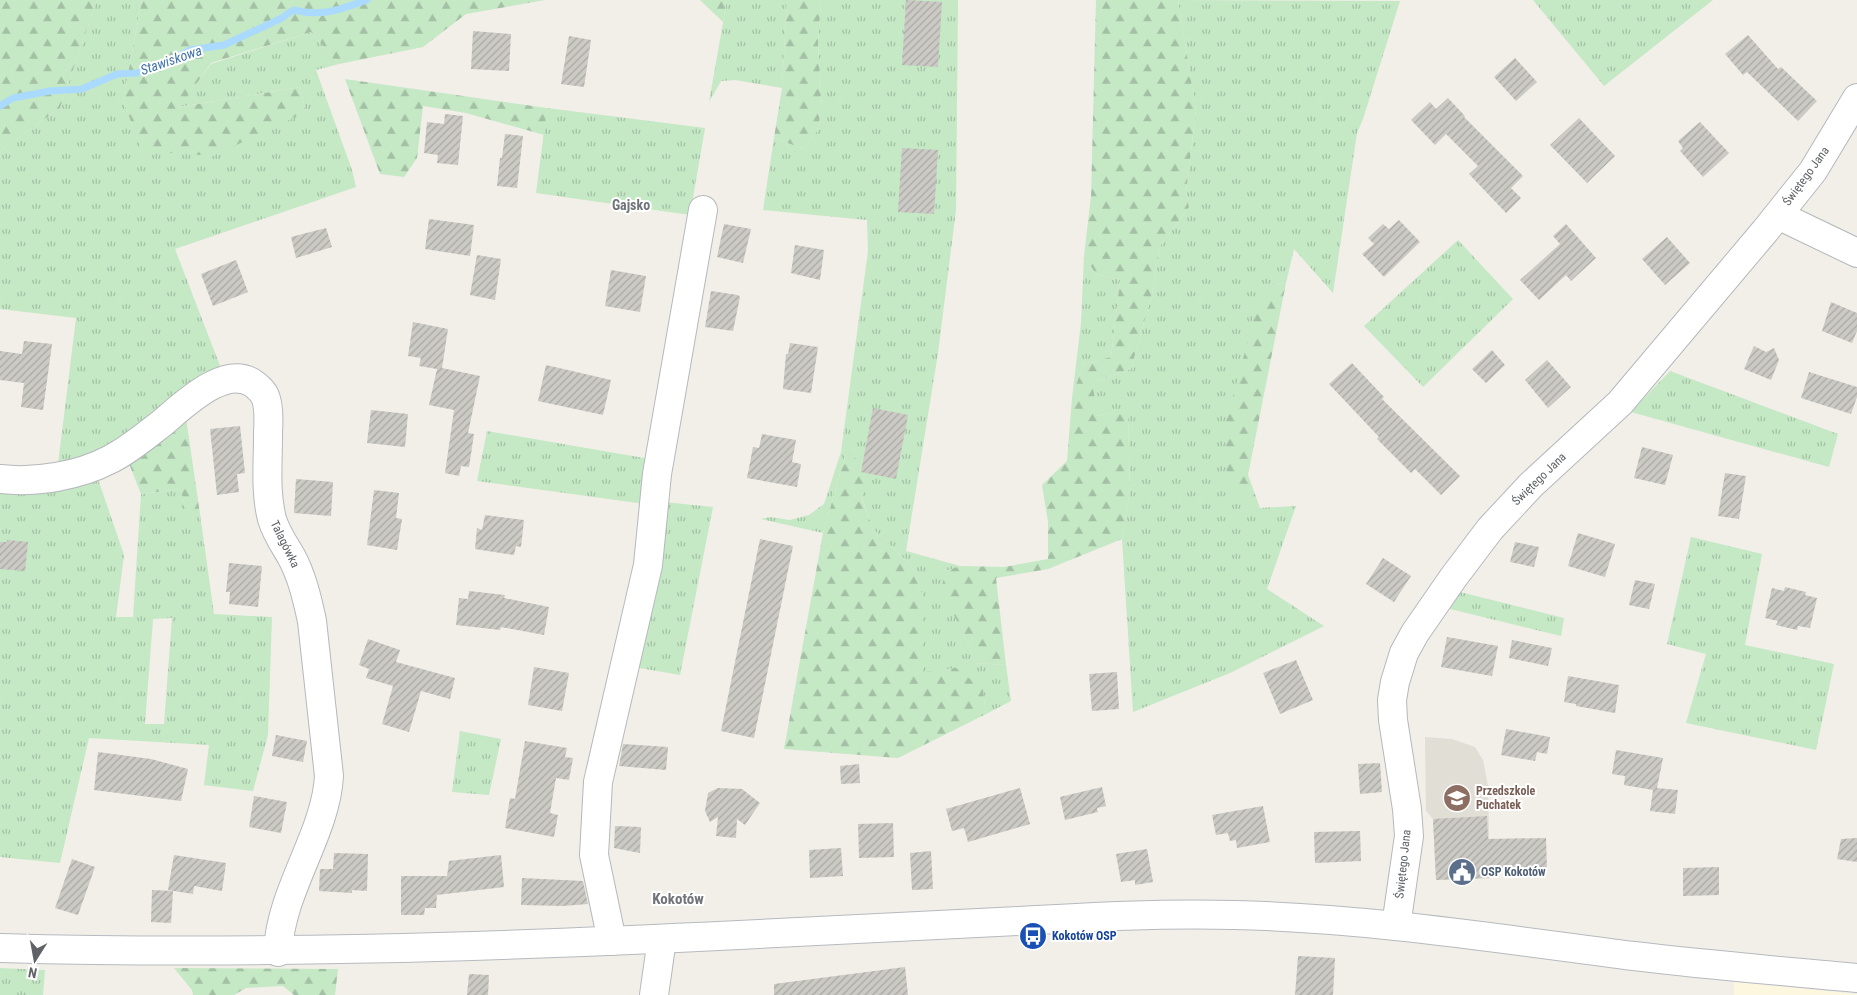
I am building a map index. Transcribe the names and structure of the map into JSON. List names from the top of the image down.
{
  "streets": {
    "street": ["Świętego Jana", "Talagówka"]
  },
  "districts": ["Gajsko", "Kokotów"],
  "water": ["Stawiskowa"],
  "places": {
    "school or university": ["Przedszkole Puchatek"],
    "public building": ["OSP Kokotów"],
    "bus stop": ["Kokotów OSP"]
  },
  "north": "bottom"
}
